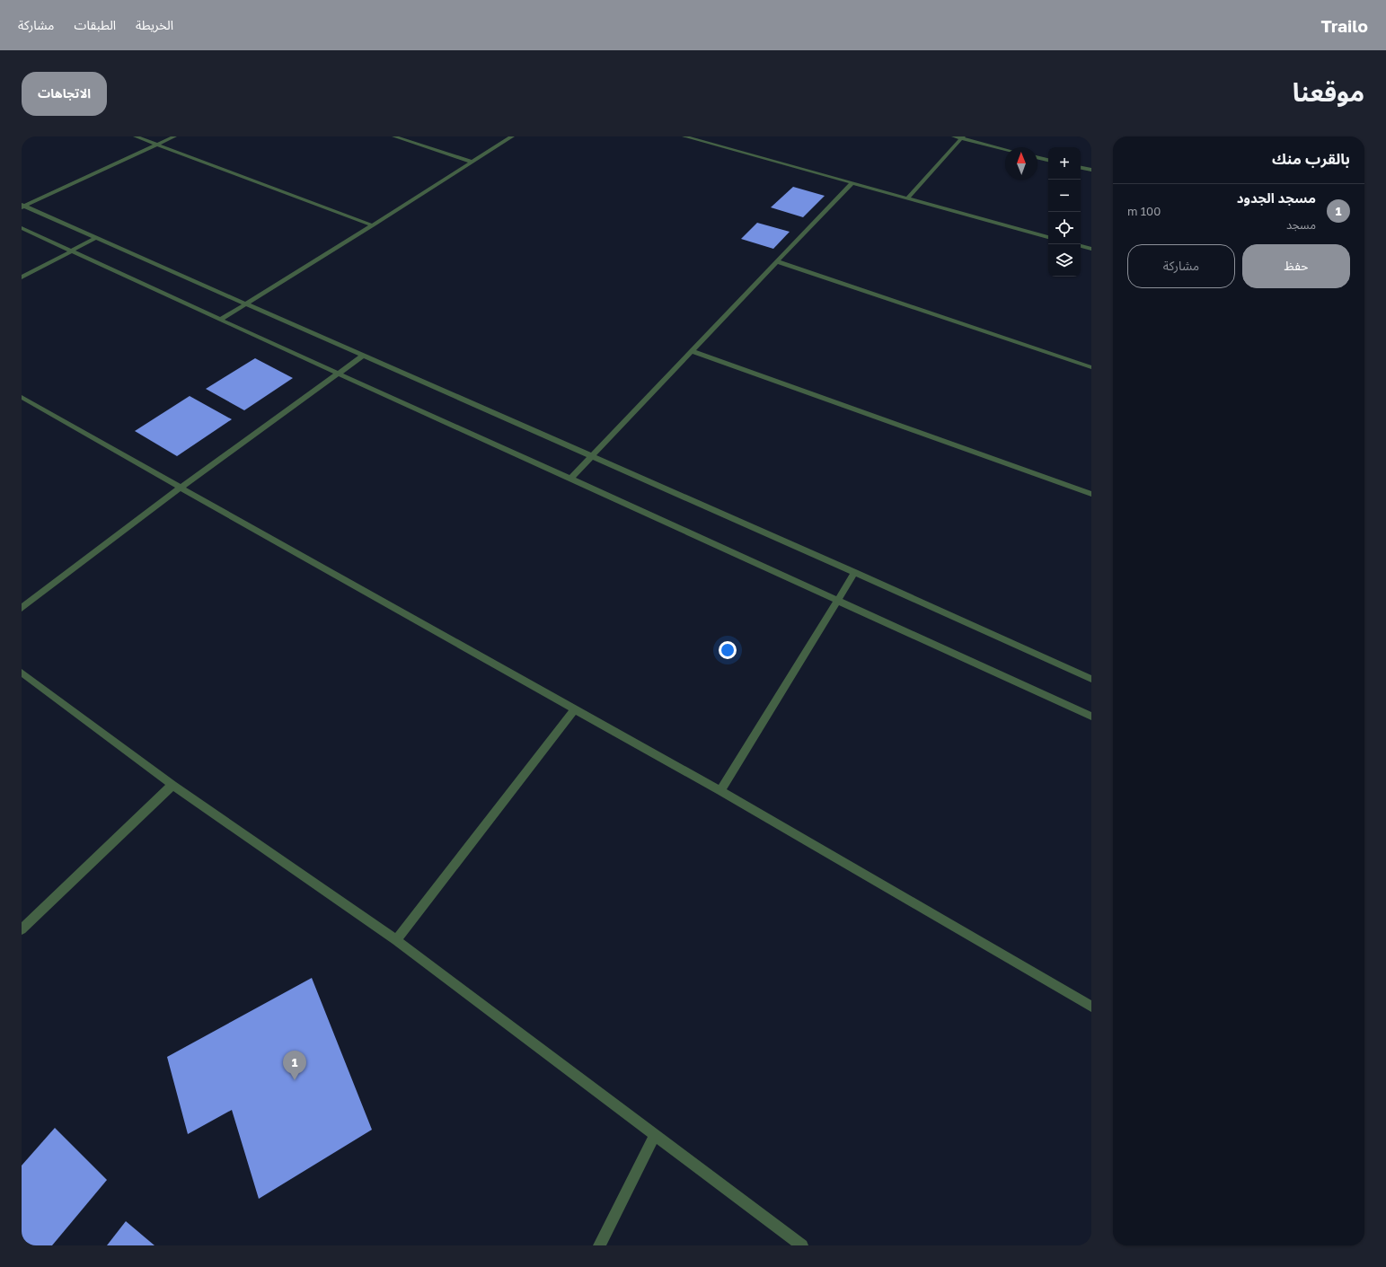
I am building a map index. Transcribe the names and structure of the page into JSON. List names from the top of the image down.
{
  "north": "top",
  "page": {
    "header": "Trailo",
    "nav": ["الخريطة", "الطبقات", "مشاركة"],
    "title": "موقعنا",
    "buttons": [
      "الاتجاهات",
      ["حفظ", "مشاركة"]
    ],
    "heading": "بالقرب منك",
    "map_buttons": ["+", "−"],
    "list": [
      {
        "mark": "1",
        "name": "مسجد الجدود",
        "note": "مسجد",
        "value": "100 m"
      }
    ],
    "pins": "1"
  }
}
